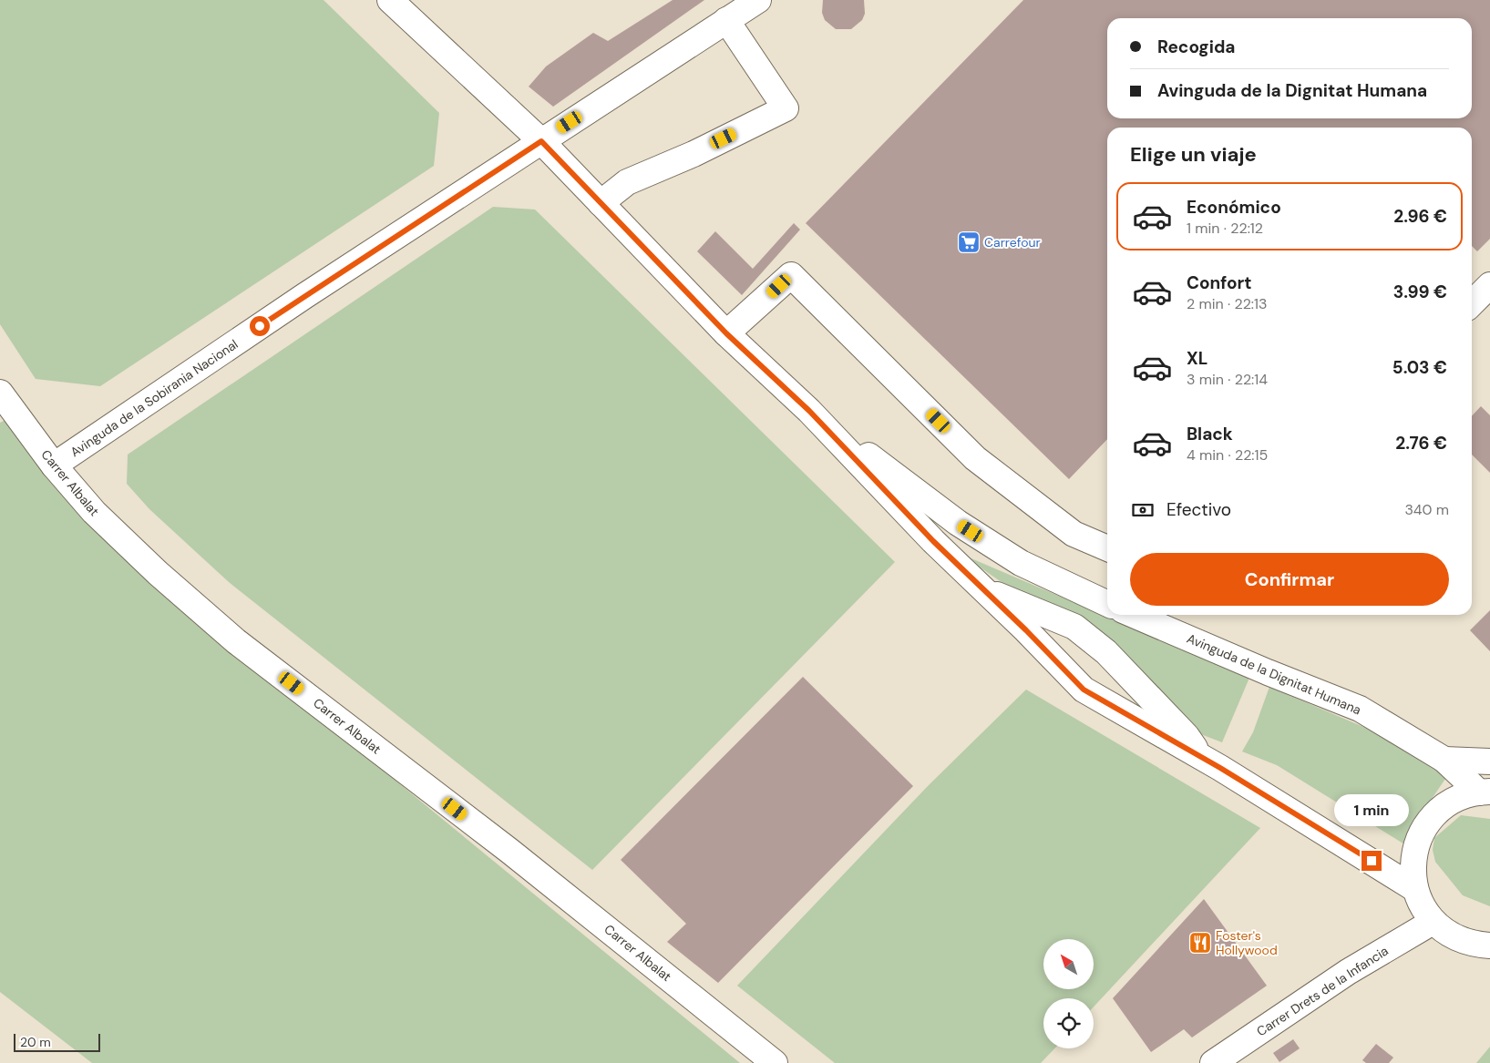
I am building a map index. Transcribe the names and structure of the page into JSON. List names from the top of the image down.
{
  "streets": {
    "street": [
      "Avinguda de la Sobirania Nacional",
      "Carrer Albalat",
      "Avinguda de la Dignitat Humana",
      "Carrer Drets de la Infancia"
    ]
  },
  "crossings": [
    ["Avinguda de la Sobirania Nacional", "Carrer Albalat"]
  ],
  "places": {
    "supermarket": ["Carrefour"],
    "restaurant": ["Foster's Hollywood"]
  },
  "scale_bar": "20 m",
  "north": "top left",
  "page": {
    "banner": ["Recogida", "Avinguda de la Dignitat Humana"],
    "heading": "Elige un viaje",
    "list": [
      {
        "name": "Económico",
        "note": "1 min · 22:12",
        "value": "2.96 €"
      },
      {
        "name": "Confort",
        "note": "2 min · 22:13",
        "value": "3.99 €"
      },
      {
        "name": "XL",
        "note": "3 min · 22:14",
        "value": "5.03 €"
      },
      {
        "name": "Black",
        "note": "4 min · 22:15",
        "value": "2.76 €"
      }
    ],
    "pay": ["Efectivo", "340 m"],
    "buttons": "Confirmar",
    "bubble": "1 min",
    "scale": "20 m"
  }
}
